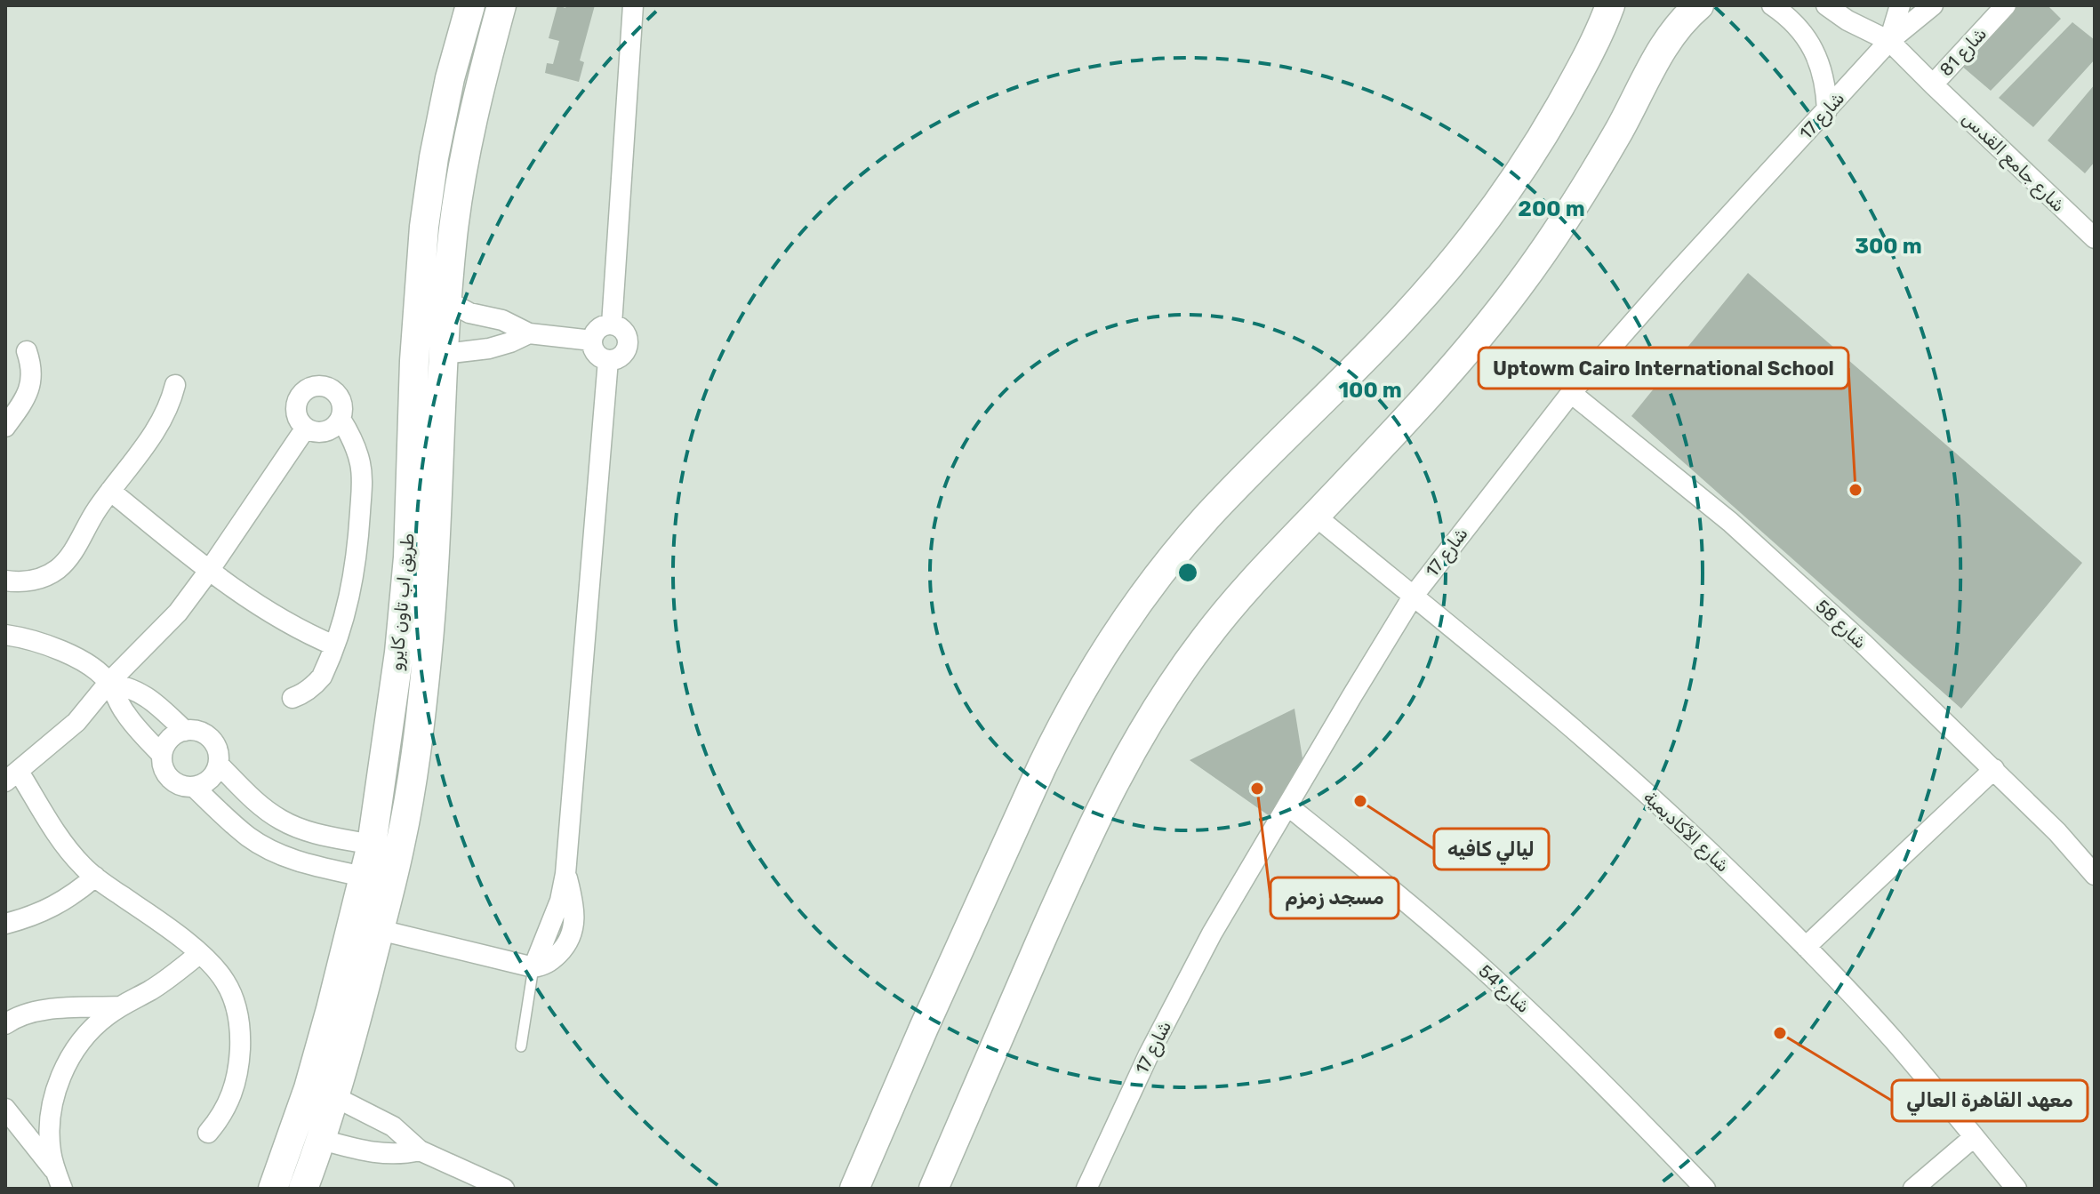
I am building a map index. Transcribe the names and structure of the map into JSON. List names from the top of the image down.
{
  "streets": {
    "main road": ["طريق اب تاون كايرو"],
    "street": [
      "شارع 81",
      "شارع 17",
      "شارع جامع القدس",
      "شارع 58",
      "شارع الأكاديمية",
      "شارع 54"
    ]
  },
  "crossings": [
    ["شارع 81", "شارع 17"],
    ["شارع 81", "شارع جامع القدس"],
    ["شارع 17", "شارع 58"],
    ["شارع 17", "شارع الأكاديمية"],
    ["شارع 17", "شارع 54"]
  ],
  "places": [
    "Uptowm Cairo International School",
    "مسجد زمزم",
    "ليالي كافيه",
    "معهد القاهرة العالي"
  ],
  "rings": ["200 m", "300 m", "100 m"]
}
